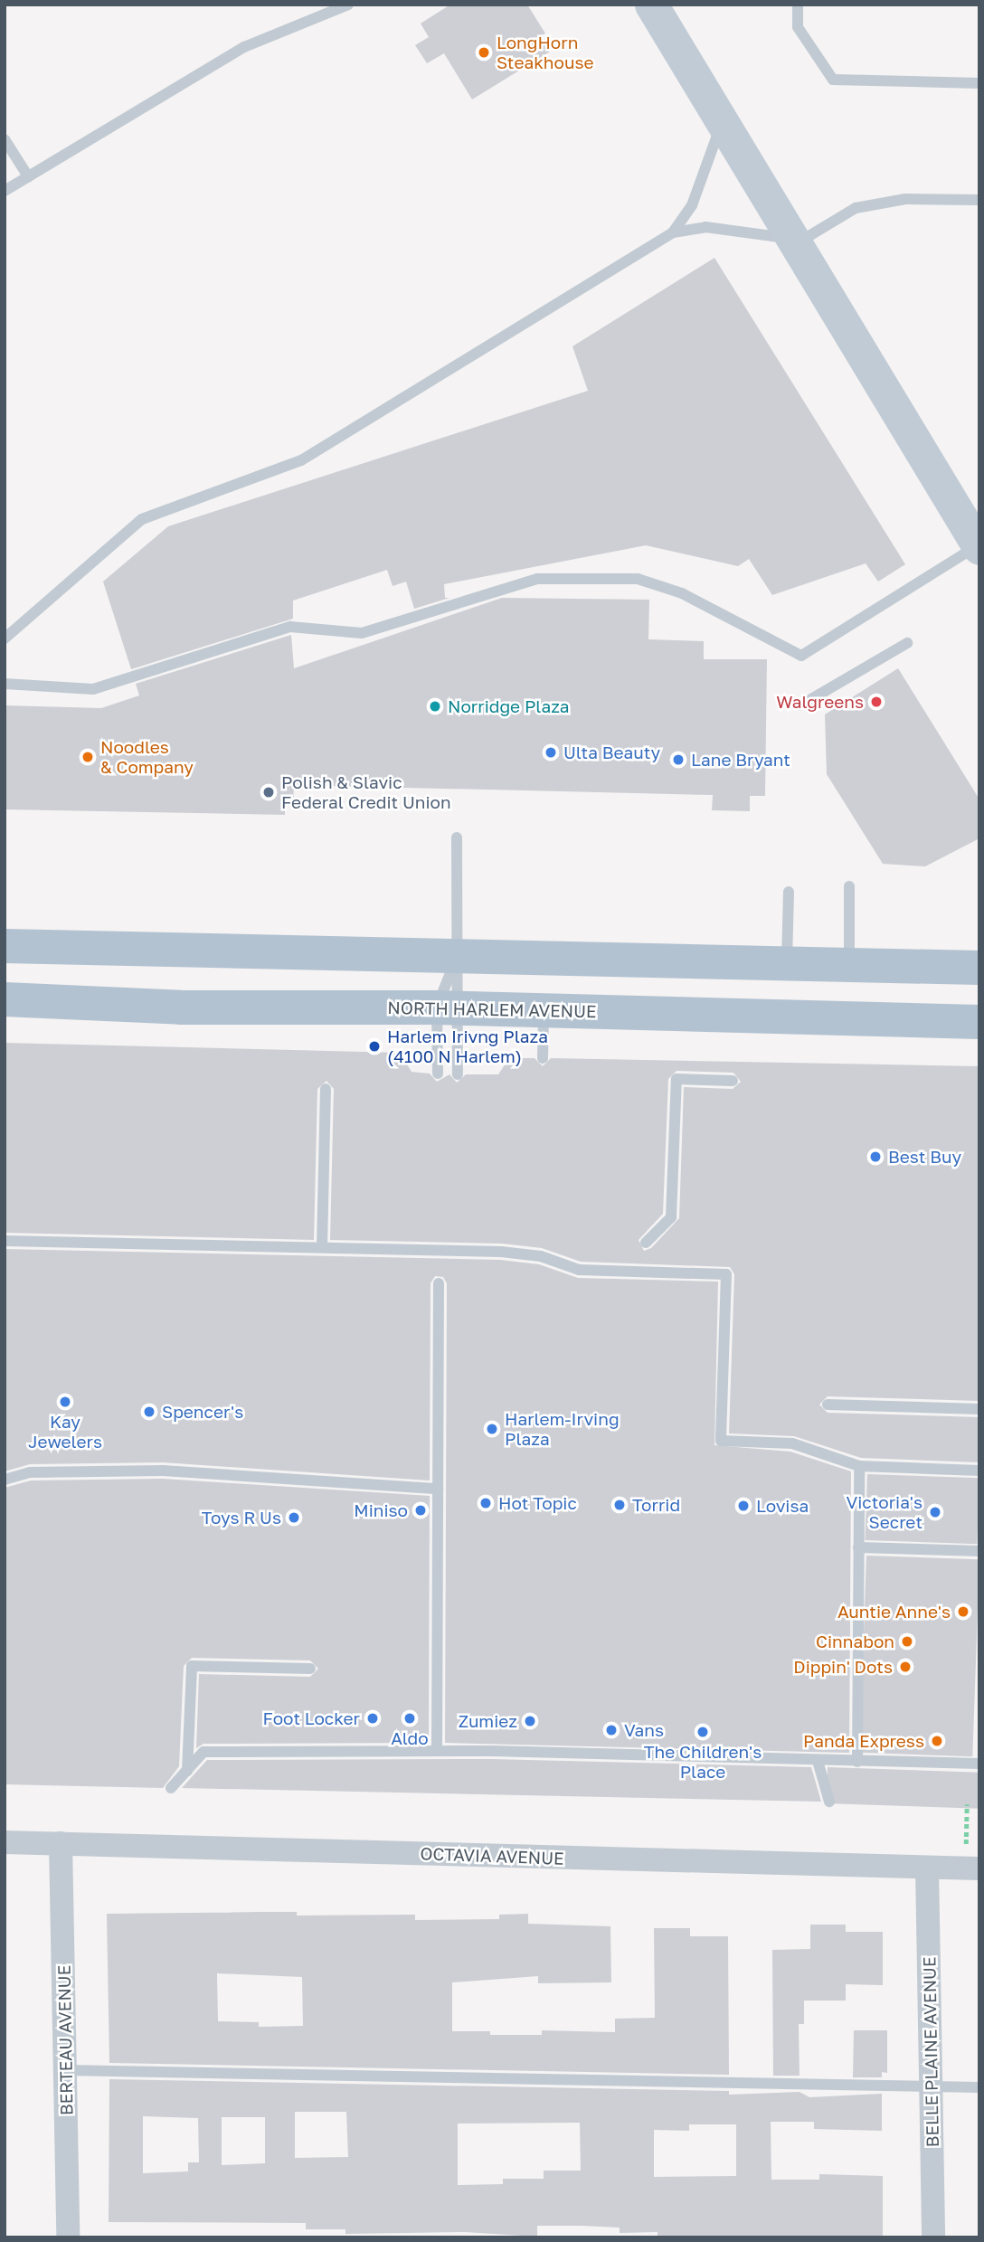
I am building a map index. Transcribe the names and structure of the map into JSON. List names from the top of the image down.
{
  "streets": {
    "main road": ["NORTH HARLEM AVENUE"],
    "street": ["OCTAVIA AVENUE", "BERTEAU AVENUE", "BELLE PLAINE AVENUE"]
  },
  "crossings": [
    ["OCTAVIA AVENUE", "BERTEAU AVENUE"],
    ["OCTAVIA AVENUE", "BELLE PLAINE AVENUE"]
  ],
  "places": [
    "LongHorn Steakhouse",
    "Walgreens",
    "Norridge Plaza",
    "Ulta Beauty",
    "Noodles & Company",
    "Lane Bryant",
    "Polish & Slavic Federal Credit Union",
    "Harlem Irivng Plaza (4100 N Harlem)",
    "Best Buy",
    "Kay Jewelers",
    "Spencer's",
    "Harlem-Irving Plaza",
    "Hot Topic",
    "Torrid",
    "Lovisa",
    "Miniso",
    "Victoria's Secret",
    "Toys R Us",
    "Auntie Anne's",
    "Cinnabon",
    "Dippin' Dots",
    "Foot Locker",
    "Aldo",
    "Zumiez",
    "Vans",
    "The Children's Place",
    "Panda Express"
  ]
}
